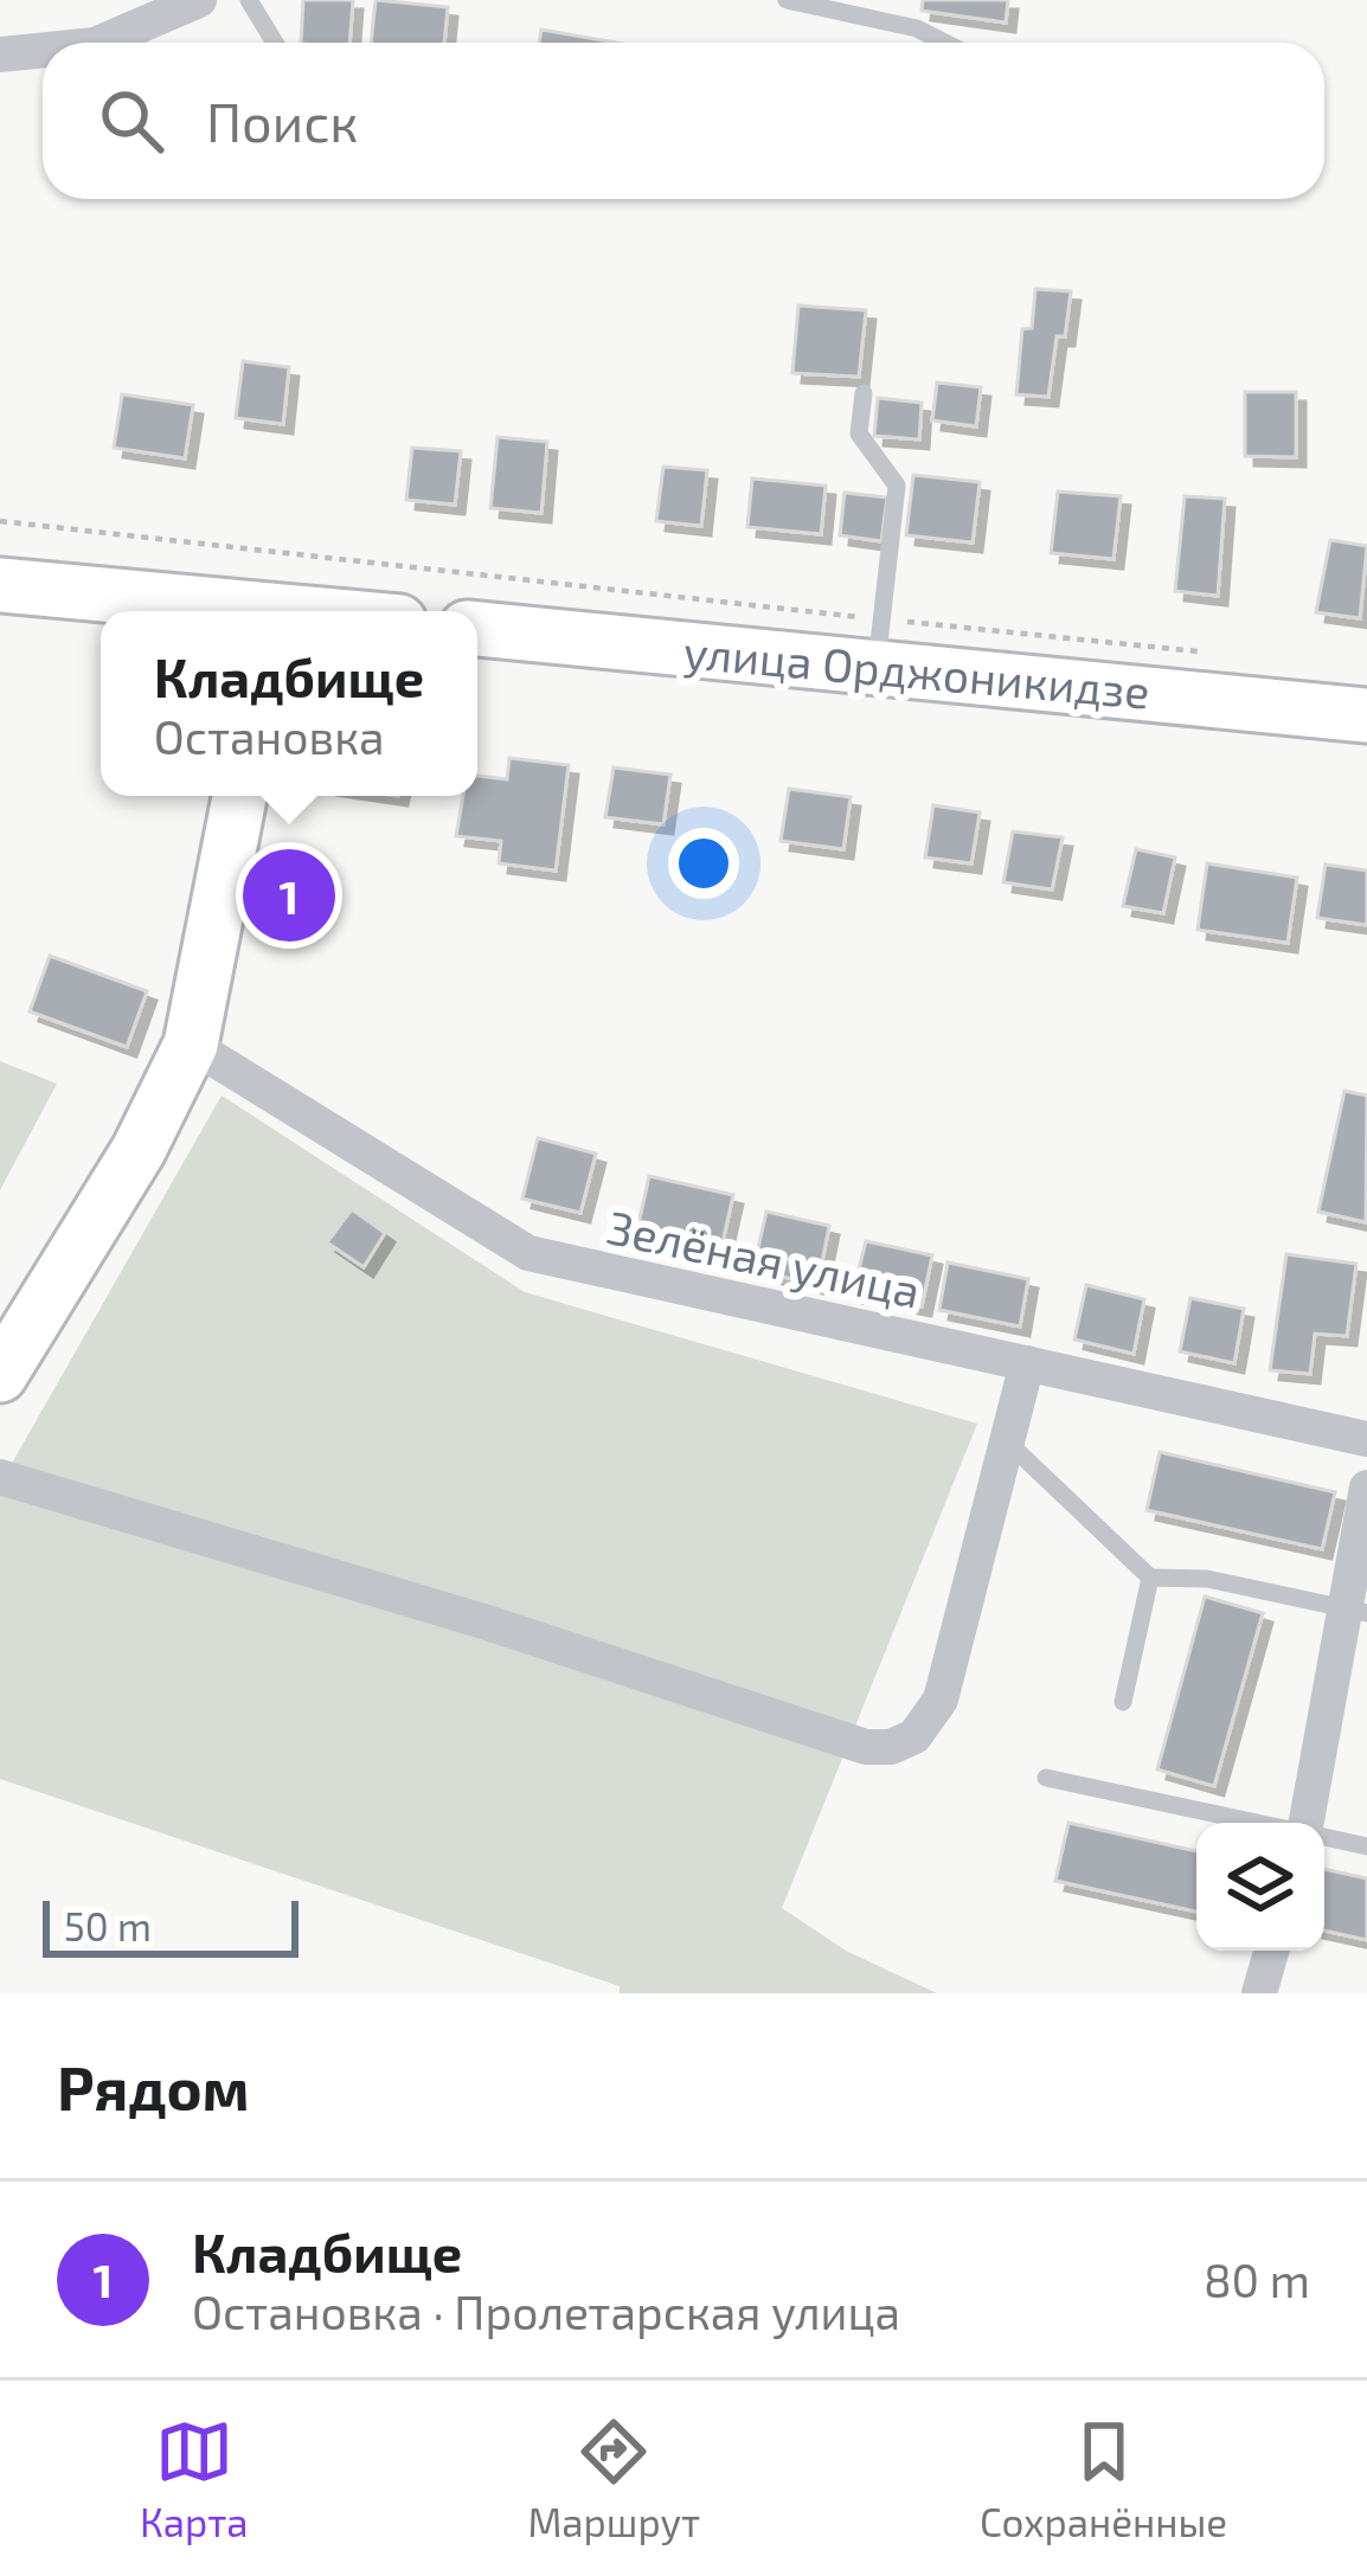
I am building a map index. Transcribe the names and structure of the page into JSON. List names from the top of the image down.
{
  "streets": {
    "main road": ["улица Орджоникидзе"],
    "street": ["Зелёная улица"]
  },
  "scale_bar": "50 m",
  "page": {
    "search": "Поиск",
    "popup": ["Кладбище", "Остановка"],
    "pins": "1",
    "scale": "50 m",
    "heading": "Рядом",
    "list": [
      {
        "mark": "1",
        "name": "Кладбище",
        "note": "Остановка · Пролетарская улица",
        "value": "80 m"
      }
    ],
    "nav": ["Карта", "Маршрут", "Сохранённые"]
  }
}
